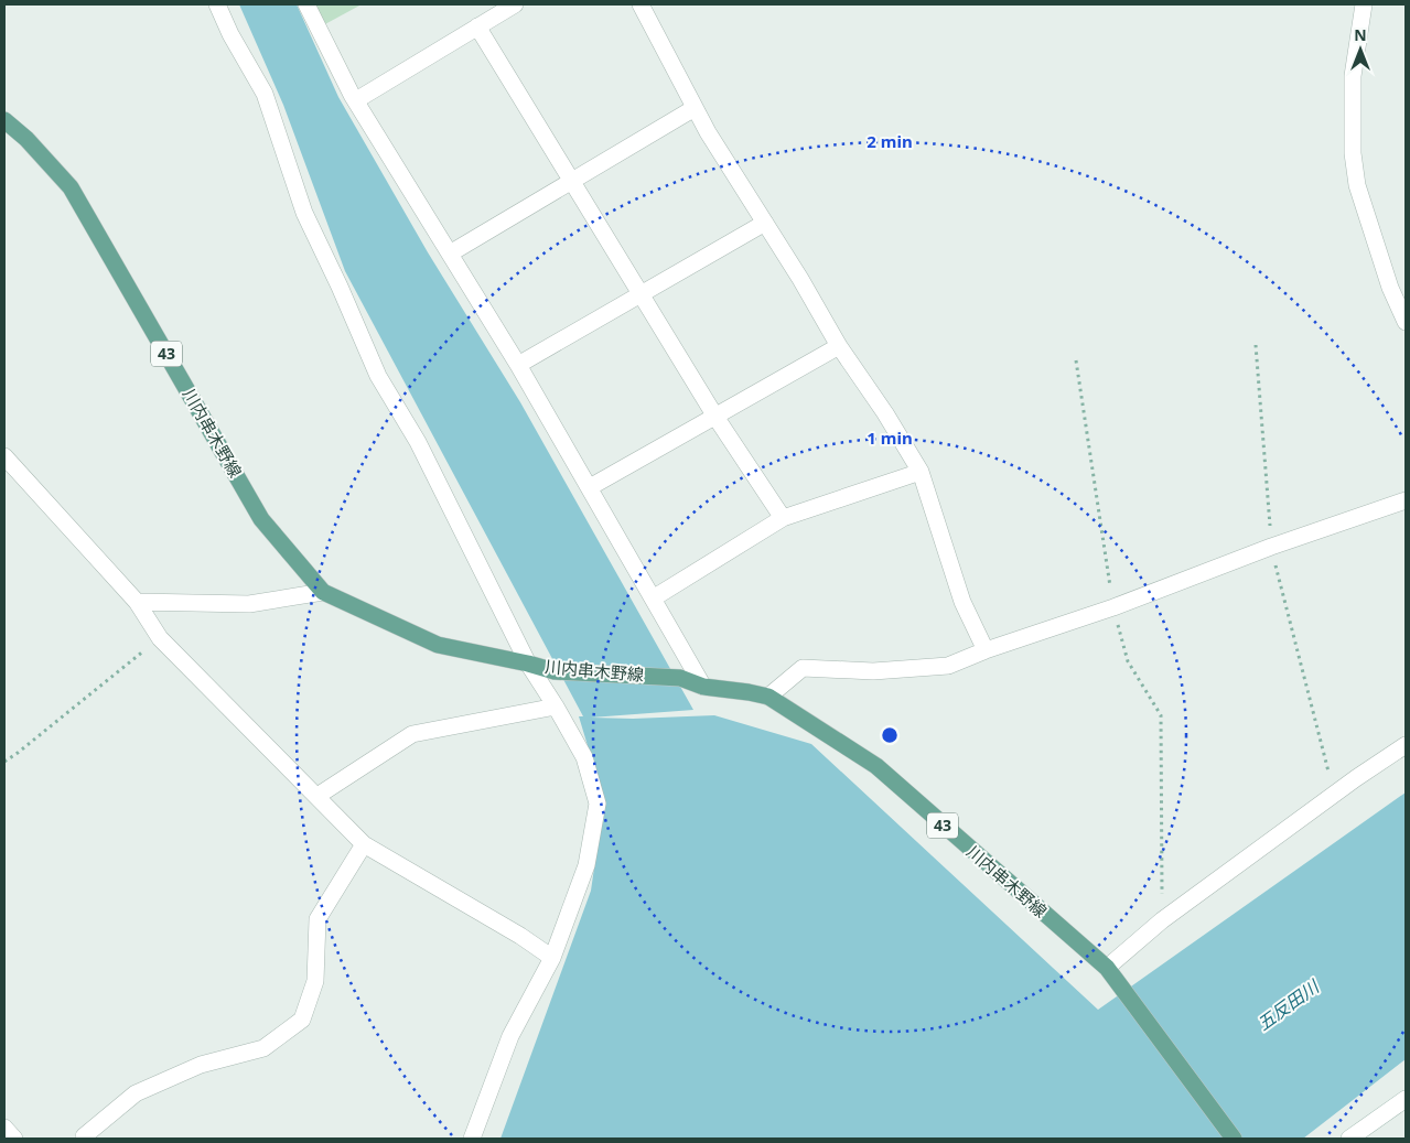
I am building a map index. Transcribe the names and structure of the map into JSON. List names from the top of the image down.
{
  "streets": {
    "main road": ["43", "川内串木野線"]
  },
  "water": ["五反田川"],
  "north": "top",
  "rings": ["2 min", "1 min"]
}
